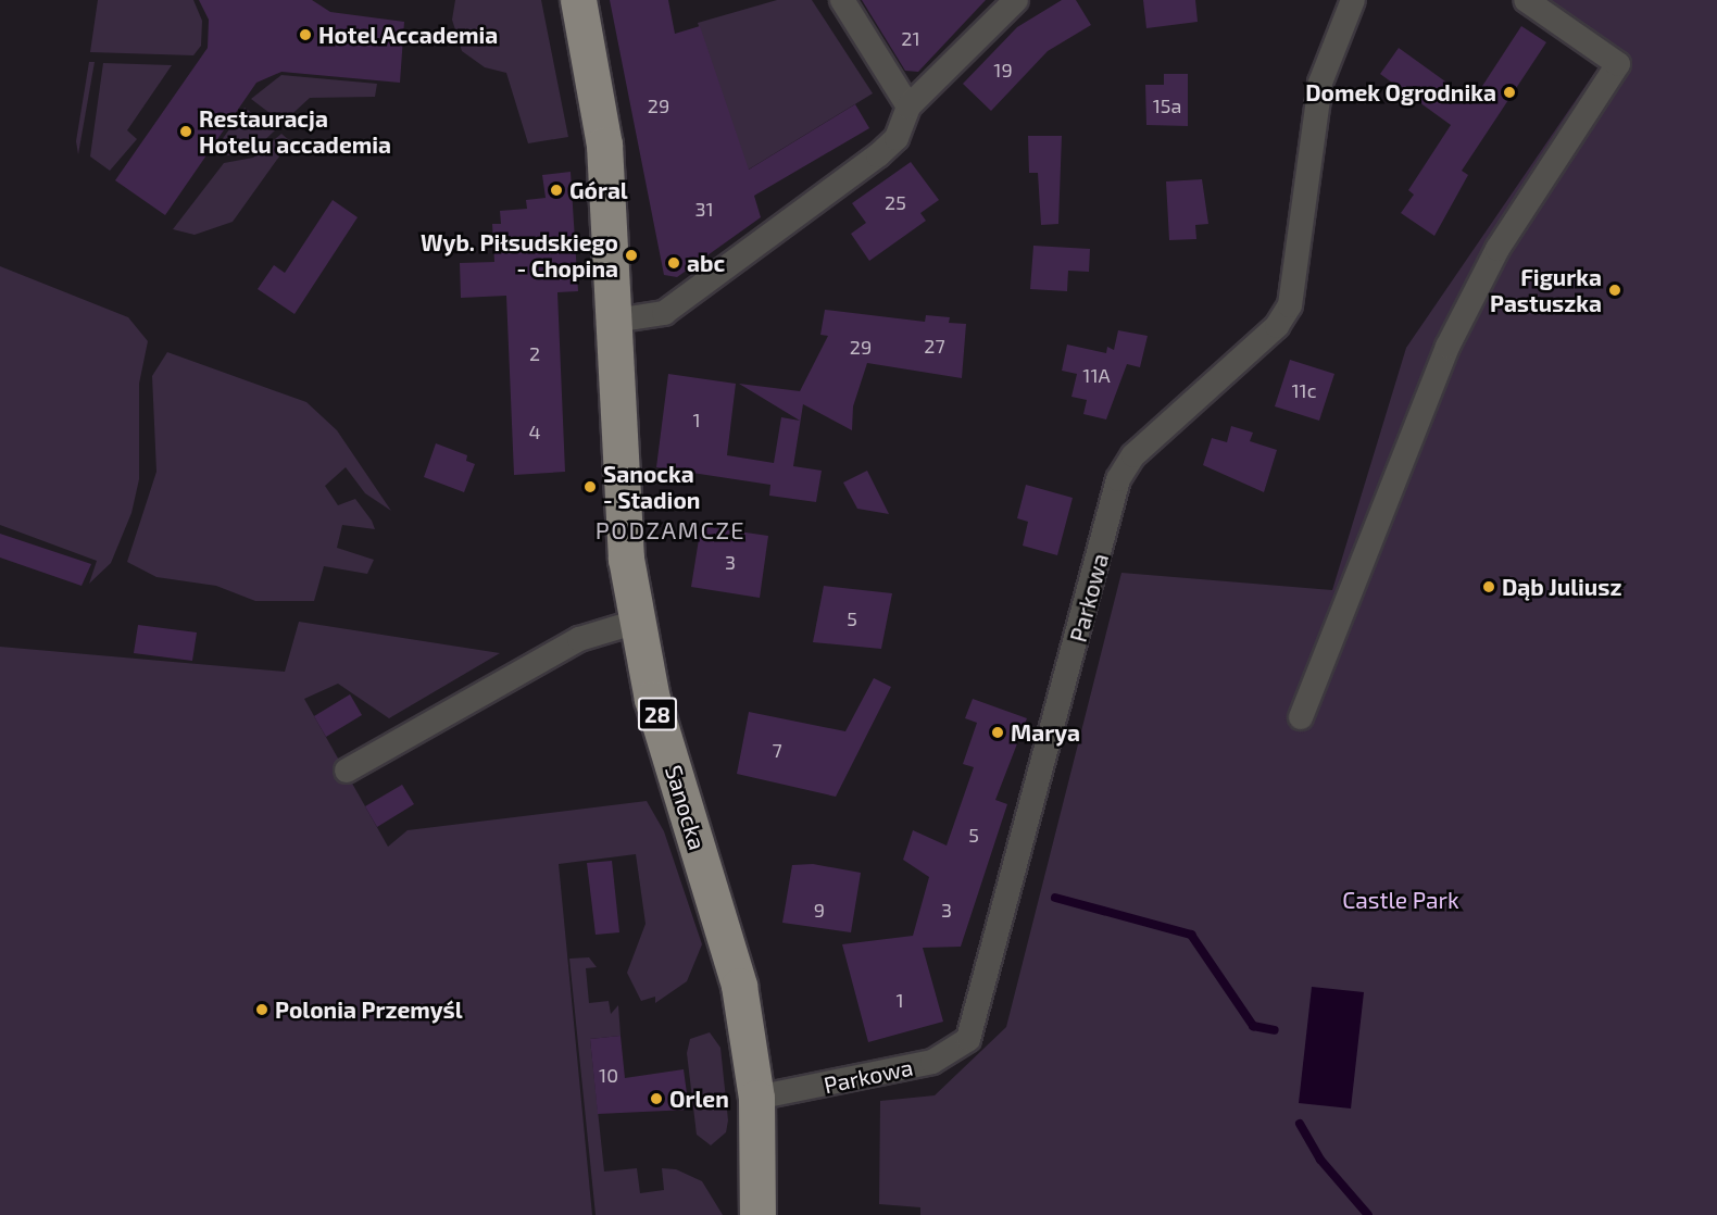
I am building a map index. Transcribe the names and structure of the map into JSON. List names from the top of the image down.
{
  "streets": {
    "main road": ["28", "Sanocka"],
    "street": ["Parkowa"]
  },
  "crossings": [
    ["Parkowa", "Sanocka"],
    ["28", "Sanocka"]
  ],
  "districts": ["PODZAMCZE"],
  "parks": ["Castle Park"],
  "places": [
    "Hotel Accademia",
    "Domek Ogrodnika",
    "Restauracja Hotelu accademia",
    "Góral",
    "Wyb. Piłsudskiego - Chopina",
    "abc",
    "Figurka Pastuszka",
    "Sanocka - Stadion",
    "Dąb Juliusz",
    "Marya",
    "Polonia Przemyśl",
    "Orlen"
  ],
  "house_numbers": [
    "21",
    "19",
    "29",
    "15a",
    "25",
    "31",
    "27",
    "29",
    "2",
    "11A",
    "11c",
    "1",
    "4",
    "3",
    "5",
    "7",
    "5",
    "9",
    "3",
    "1",
    "10"
  ]
}
